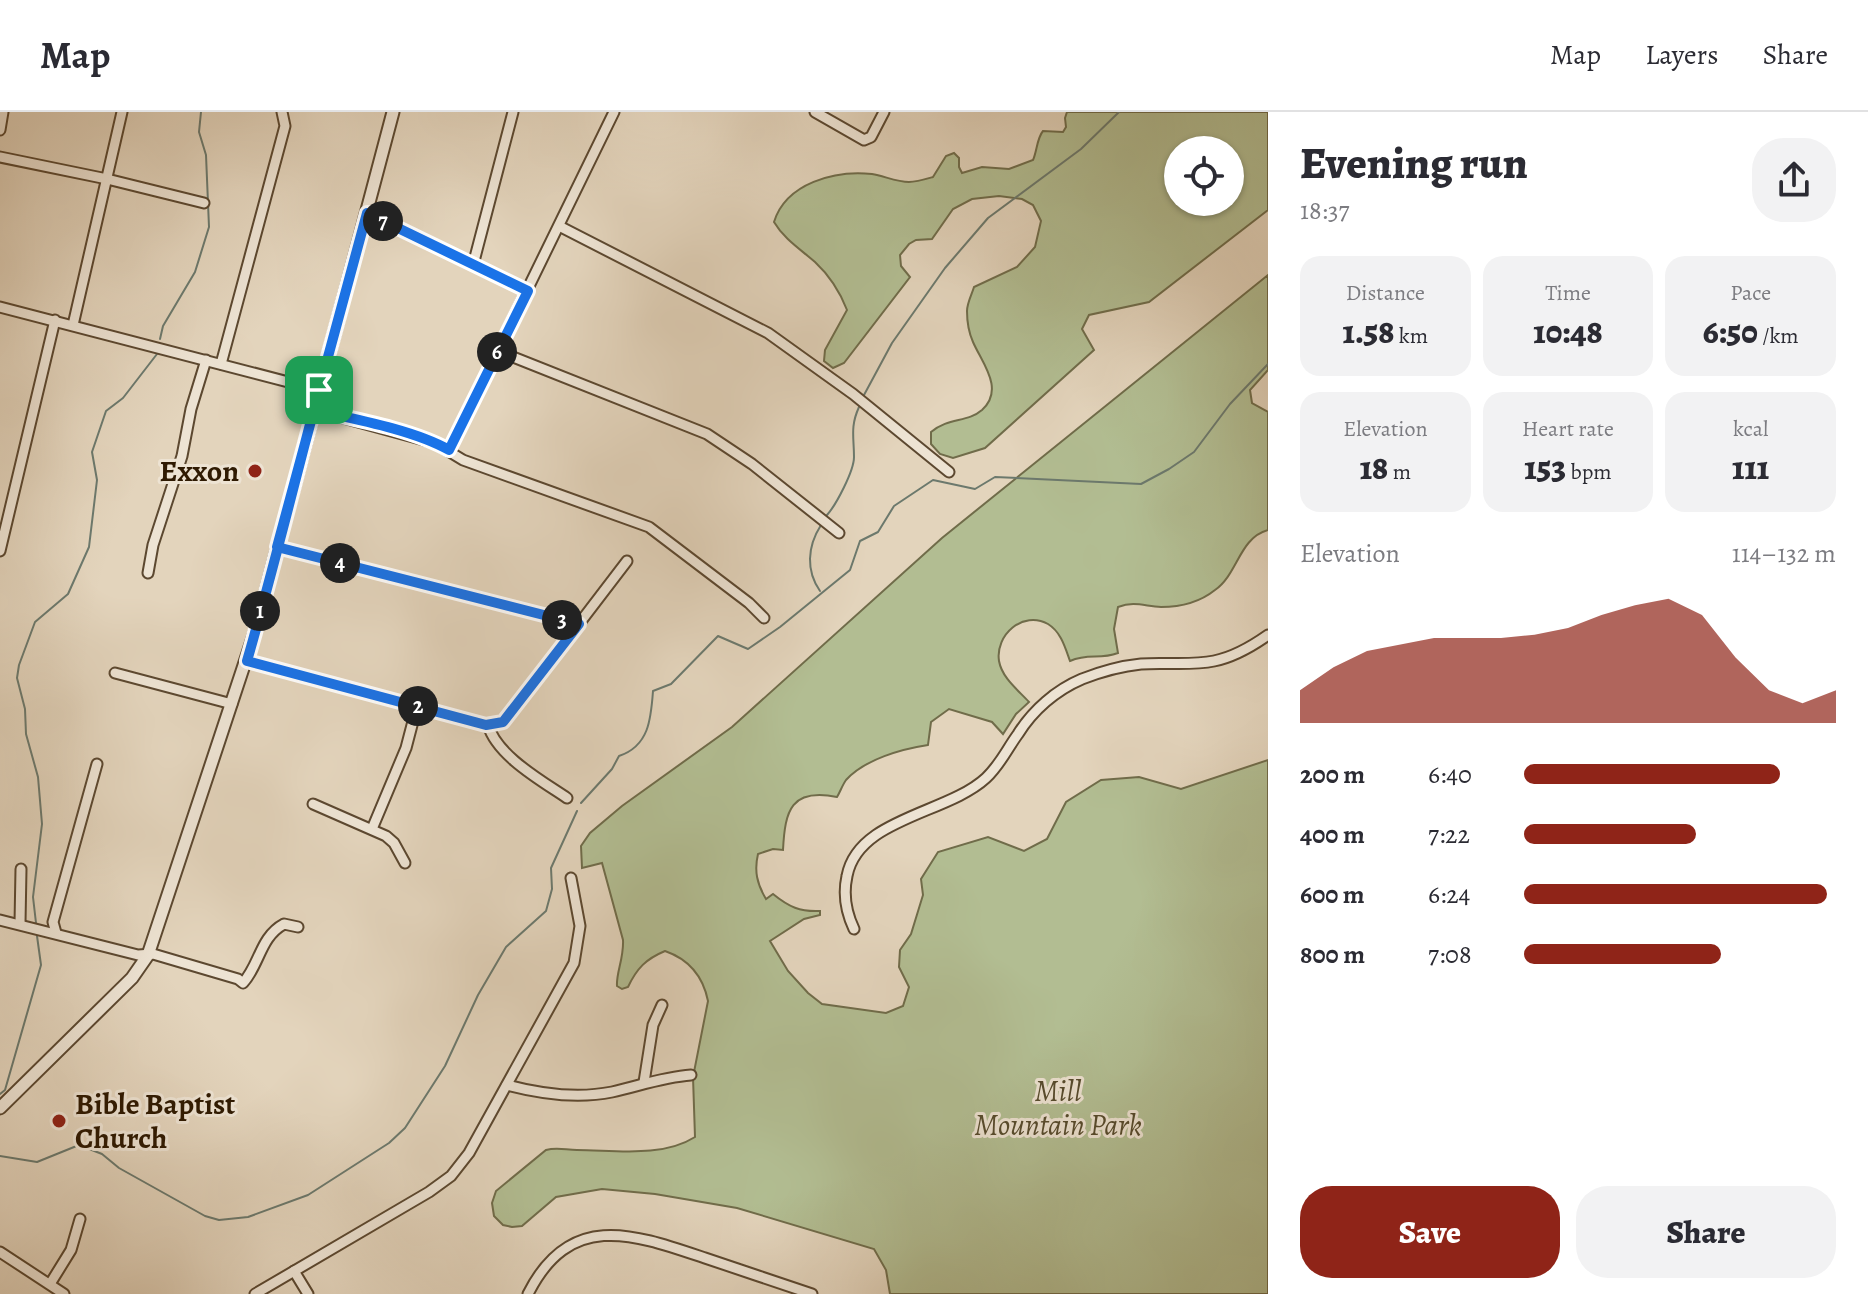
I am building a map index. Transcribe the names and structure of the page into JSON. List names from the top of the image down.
{
  "parks": ["Mill Mountain Park"],
  "places": ["Exxon", "Bible Baptist Church"],
  "page": {
    "header": "Map",
    "nav": ["Map", "Layers", "Share"],
    "heading": ["Evening run", "18:37"],
    "pins": [
      "7",
      "6",
      "4",
      "1",
      "3",
      "2"
    ],
    "stats": [
      ["Distance", "1.58 km"],
      ["Time", "10:48"],
      ["Pace", "6:50 /km"],
      ["Elevation", "18 m"],
      ["Heart rate", "153 bpm"],
      ["kcal", "111"]
    ],
    "chart": ["Elevation", "114–132 m"],
    "list": [
      {
        "name": "200 m",
        "note": "6:40"
      },
      {
        "name": "400 m",
        "note": "7:22"
      },
      {
        "name": "600 m",
        "note": "6:24"
      },
      {
        "name": "800 m",
        "note": "7:08"
      }
    ],
    "buttons": ["Save", "Share"]
  }
}
